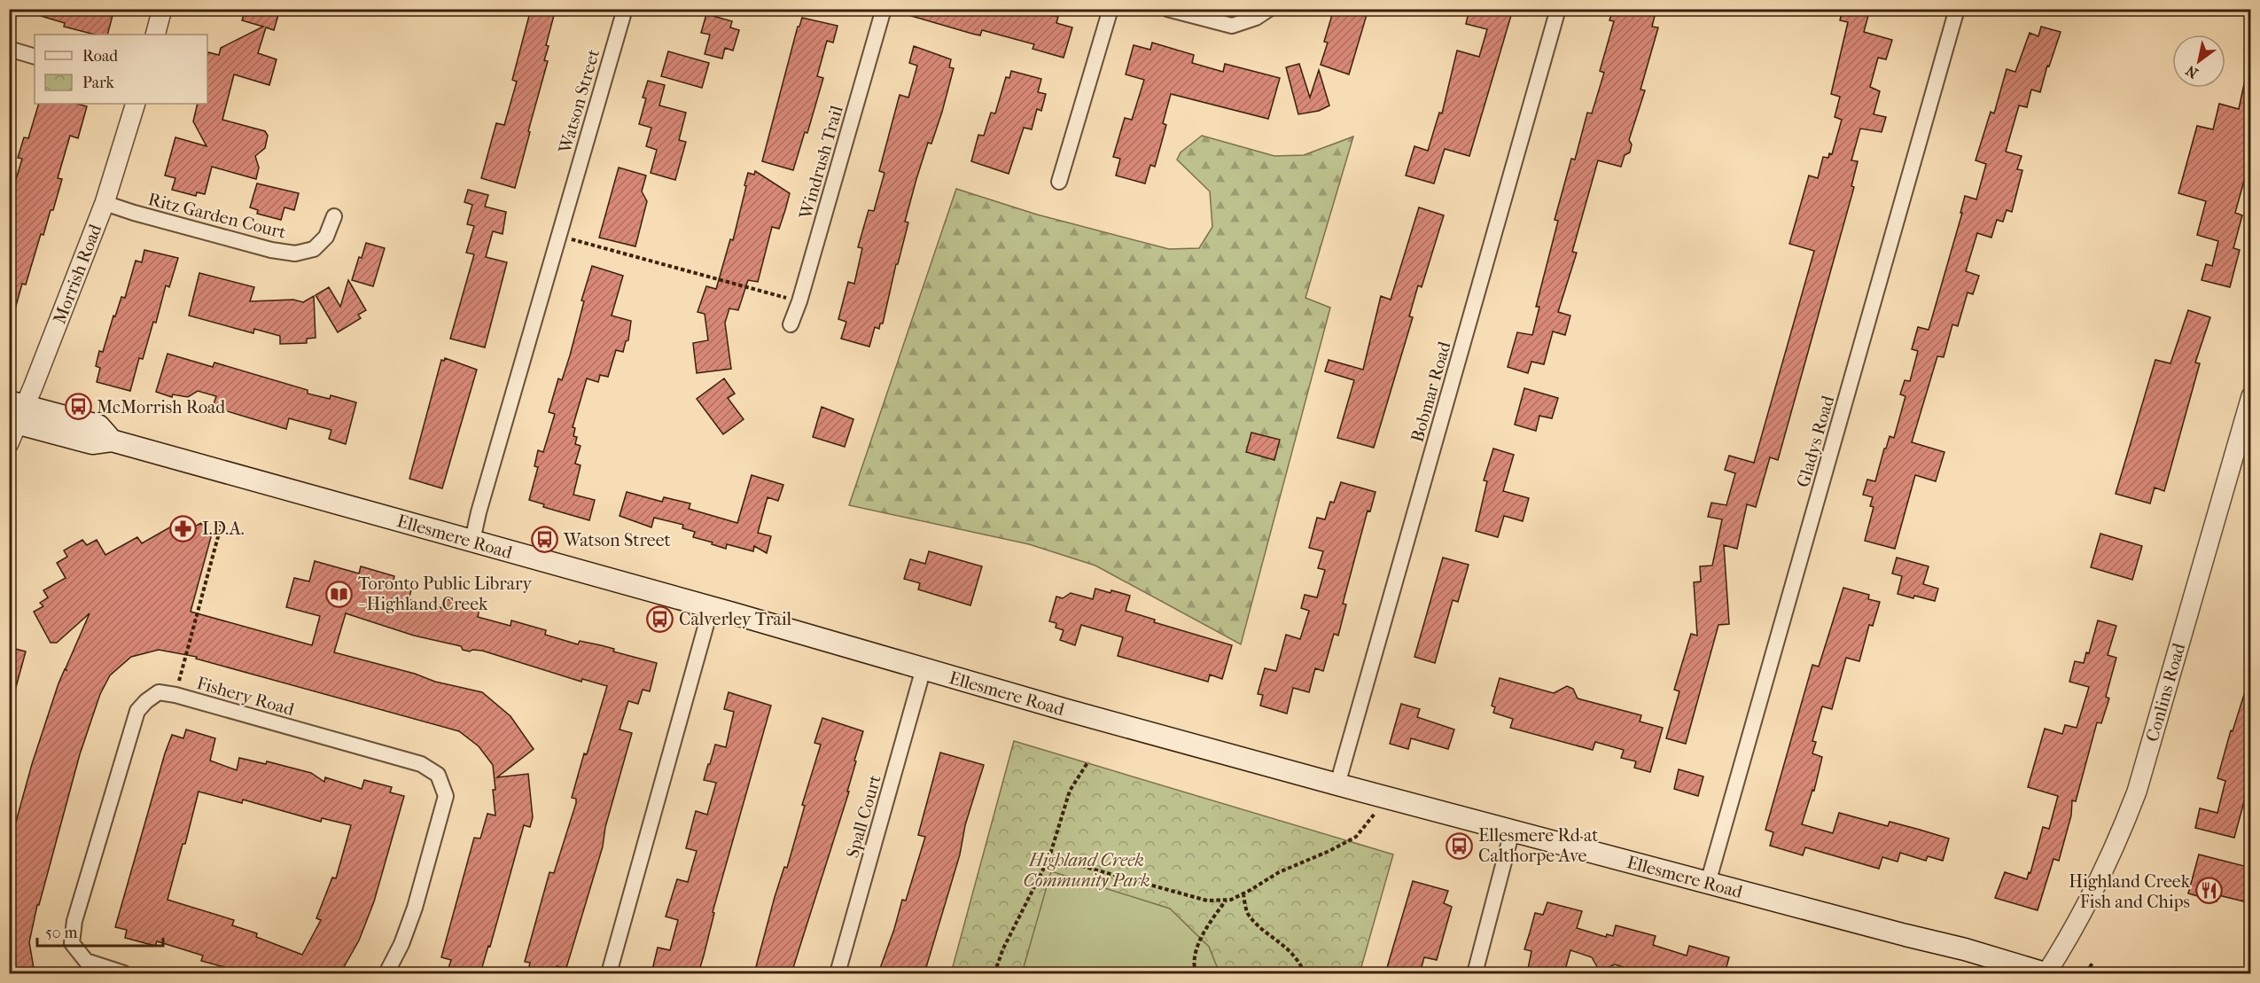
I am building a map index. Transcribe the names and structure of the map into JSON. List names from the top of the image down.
{
  "streets": {
    "main road": ["Ellesmere Road"],
    "street": [
      "Watson Street",
      "Windrush Trail",
      "Ritz Garden Court",
      "Morrish Road",
      "Bobmar Road",
      "Gladys Road",
      "Conlins Road",
      "Fishery Road",
      "Spall Court"
    ]
  },
  "crossings": [
    ["Watson Street", "Ellesmere Road"],
    ["Ritz Garden Court", "Morrish Road"],
    ["Morrish Road", "Ellesmere Road"],
    ["Bobmar Road", "Ellesmere Road"],
    ["Gladys Road", "Ellesmere Road"],
    ["Ellesmere Road", "Conlins Road"],
    ["Ellesmere Road", "Spall Court"]
  ],
  "parks": ["Highland Creek Community Park"],
  "places": {
    "bus stop": [
      "McMorrish Road",
      "Watson Street",
      "Calverley Trail",
      "Ellesmere Rd at Calthorpe Ave"
    ],
    "pharmacy": ["I.D.A."],
    "library": ["Toronto Public Library - Highland Creek"],
    "restaurant": ["Highland Creek Fish and Chips"]
  },
  "legend": ["Road", "Park"],
  "scale_bar": "50 m",
  "north": "bottom left"
}
